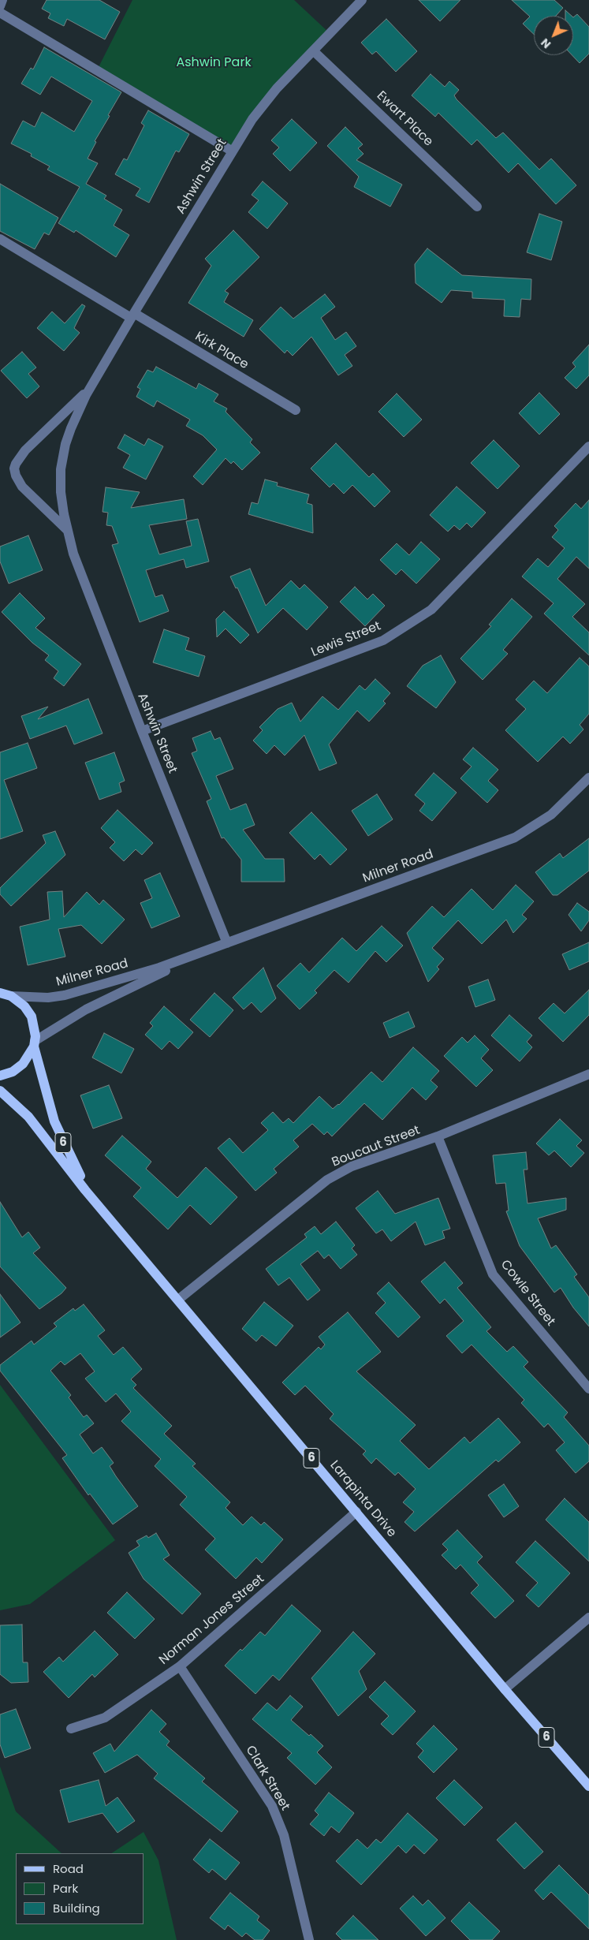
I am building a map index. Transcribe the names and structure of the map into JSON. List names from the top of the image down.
{
  "streets": {
    "main road": ["6", "Larapinta Drive"],
    "street": [
      "Ewart Place",
      "Ashwin Street",
      "Kirk Place",
      "Lewis Street",
      "Milner Road",
      "Boucaut Street",
      "Cowle Street",
      "Norman Jones Street",
      "Clark Street"
    ]
  },
  "crossings": [
    ["Ewart Place", "Ashwin Street"],
    ["Ashwin Street", "Kirk Place"],
    ["Ashwin Street", "Lewis Street"],
    ["Ashwin Street", "Milner Road"],
    ["Milner Road", "6"],
    ["Milner Road", "Larapinta Drive"],
    ["6", "Larapinta Drive"],
    ["Boucaut Street", "Cowle Street"],
    ["Boucaut Street", "Larapinta Drive"],
    ["Larapinta Drive", "Norman Jones Street"],
    ["Norman Jones Street", "Clark Street"]
  ],
  "parks": ["Ashwin Park"],
  "legend": ["Road", "Park", "Building"],
  "north": "bottom left"
}
